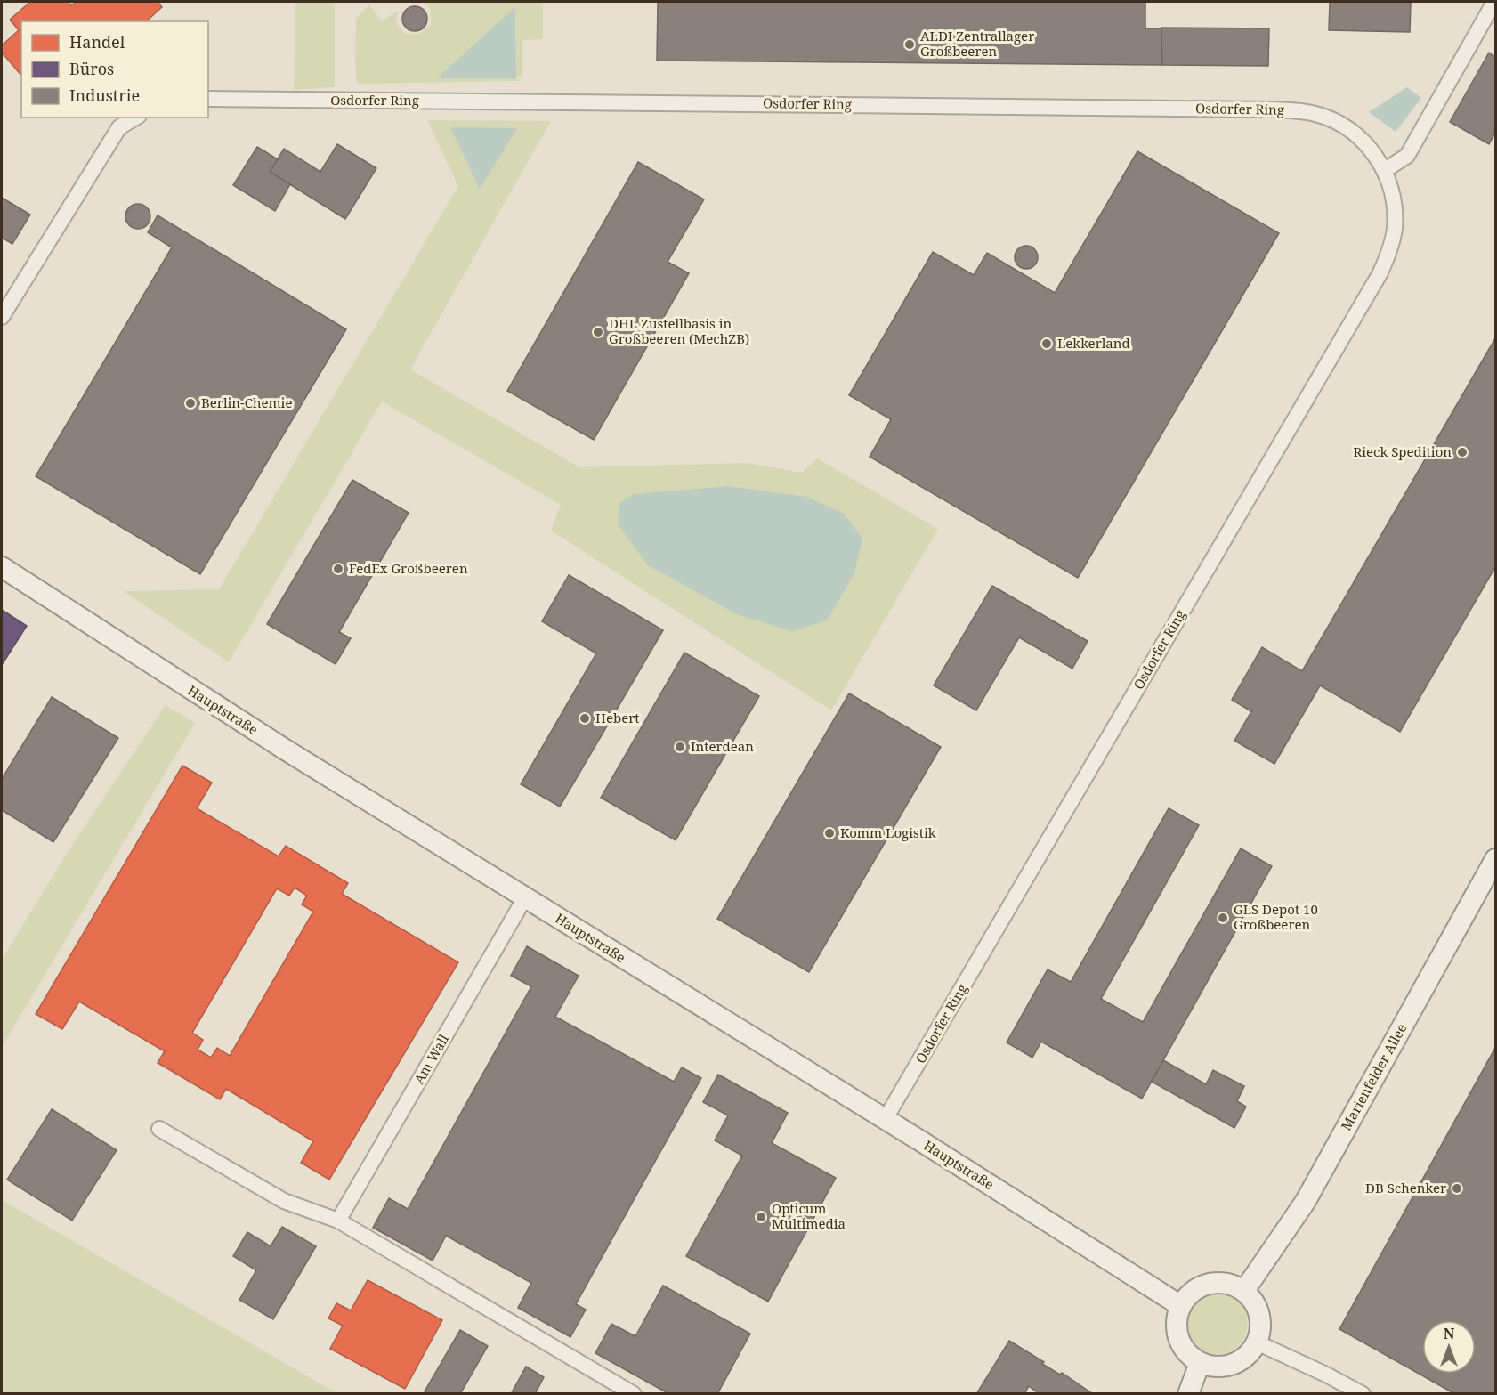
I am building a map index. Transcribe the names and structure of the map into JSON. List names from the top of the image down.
{
  "streets": {
    "street": [
      "Osdorfer Ring",
      "Hauptstraße",
      "Am Wall",
      "Marienfelder Allee"
    ]
  },
  "crossings": [
    ["Osdorfer Ring", "Hauptstraße"],
    ["Hauptstraße", "Am Wall"],
    ["Hauptstraße", "Marienfelder Allee"]
  ],
  "places": [
    "ALDI Zentrallager Großbeeren",
    "DHL Zustellbasis in Großbeeren (MechZB)",
    "Lekkerland",
    "Berlin-Chemie",
    "Rieck Spedition",
    "FedEx Großbeeren",
    "Hebert",
    "Interdean",
    "Komm Logistik",
    "GLS Depot 10 Großbeeren",
    "DB Schenker",
    "Opticum Multimedia"
  ],
  "legend": ["Handel", "Büros", "Industrie"],
  "north": "top"
}
